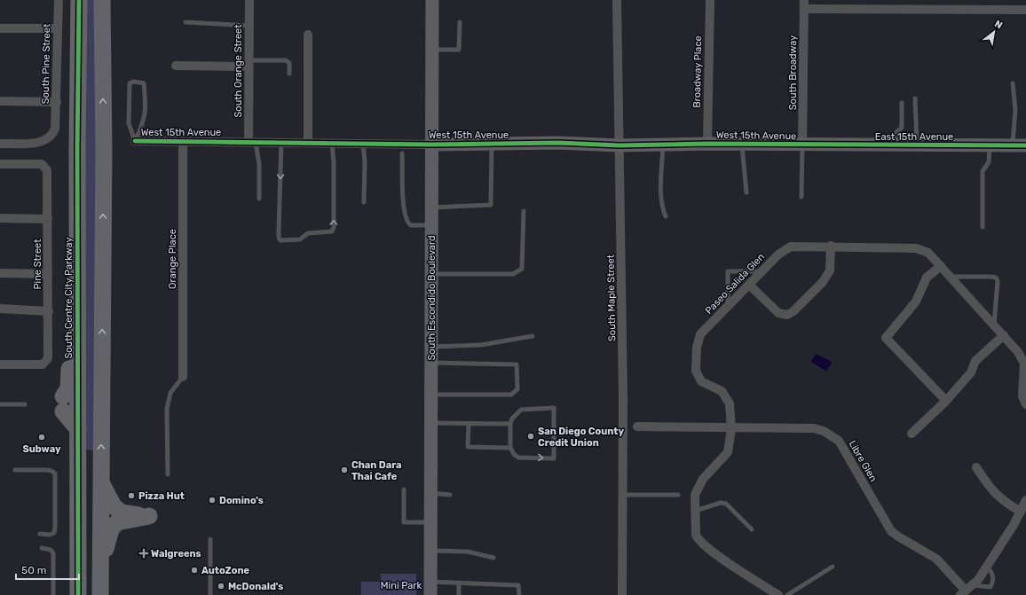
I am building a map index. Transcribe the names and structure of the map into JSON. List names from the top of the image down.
{
  "streets": {
    "highway": ["South Centre City Parkway"],
    "street": [
      "South Pine Street",
      "South Orange Street",
      "Broadway Place",
      "South Broadway",
      "West 15th Avenue",
      "East 15th Avenue",
      "Orange Place",
      "Pine Street",
      "Paseo Salida Glen",
      "South Escondido Boulevard",
      "South Maple Street",
      "Libre Glen"
    ]
  },
  "crossings": [
    ["South Orange Street", "West 15th Avenue"],
    ["Broadway Place", "West 15th Avenue"],
    ["South Broadway", "West 15th Avenue"],
    ["South Broadway", "East 15th Avenue"],
    ["West 15th Avenue", "East 15th Avenue"],
    ["West 15th Avenue", "Orange Place"],
    ["West 15th Avenue", "South Escondido Boulevard"],
    ["West 15th Avenue", "South Maple Street"],
    ["Paseo Salida Glen", "Libre Glen"]
  ],
  "parks": ["Mini Park"],
  "places": {
    "other": [
      "San Diego County Credit Union",
      "Subway",
      "Chan Dara Thai Cafe",
      "Pizza Hut",
      "Domino's",
      "AutoZone",
      "McDonald's"
    ],
    "health": ["Walgreens"]
  },
  "scale_bar": "50 m",
  "north": "top right"
}
